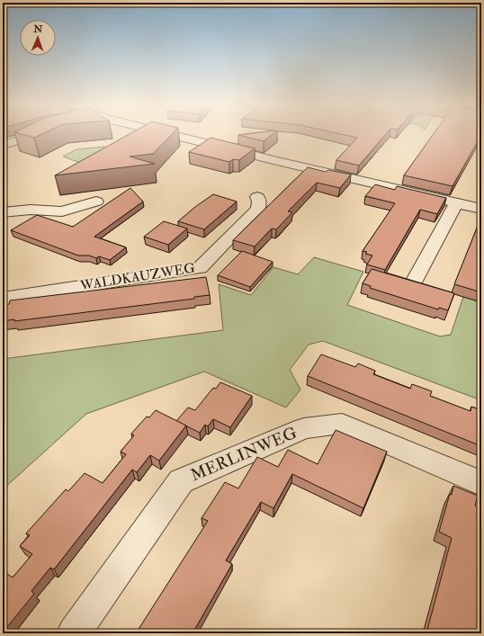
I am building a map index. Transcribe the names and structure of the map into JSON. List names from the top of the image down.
{
  "streets": {
    "street": ["WALDKAUZWEG", "MERLINWEG"]
  },
  "north": "top"
}
